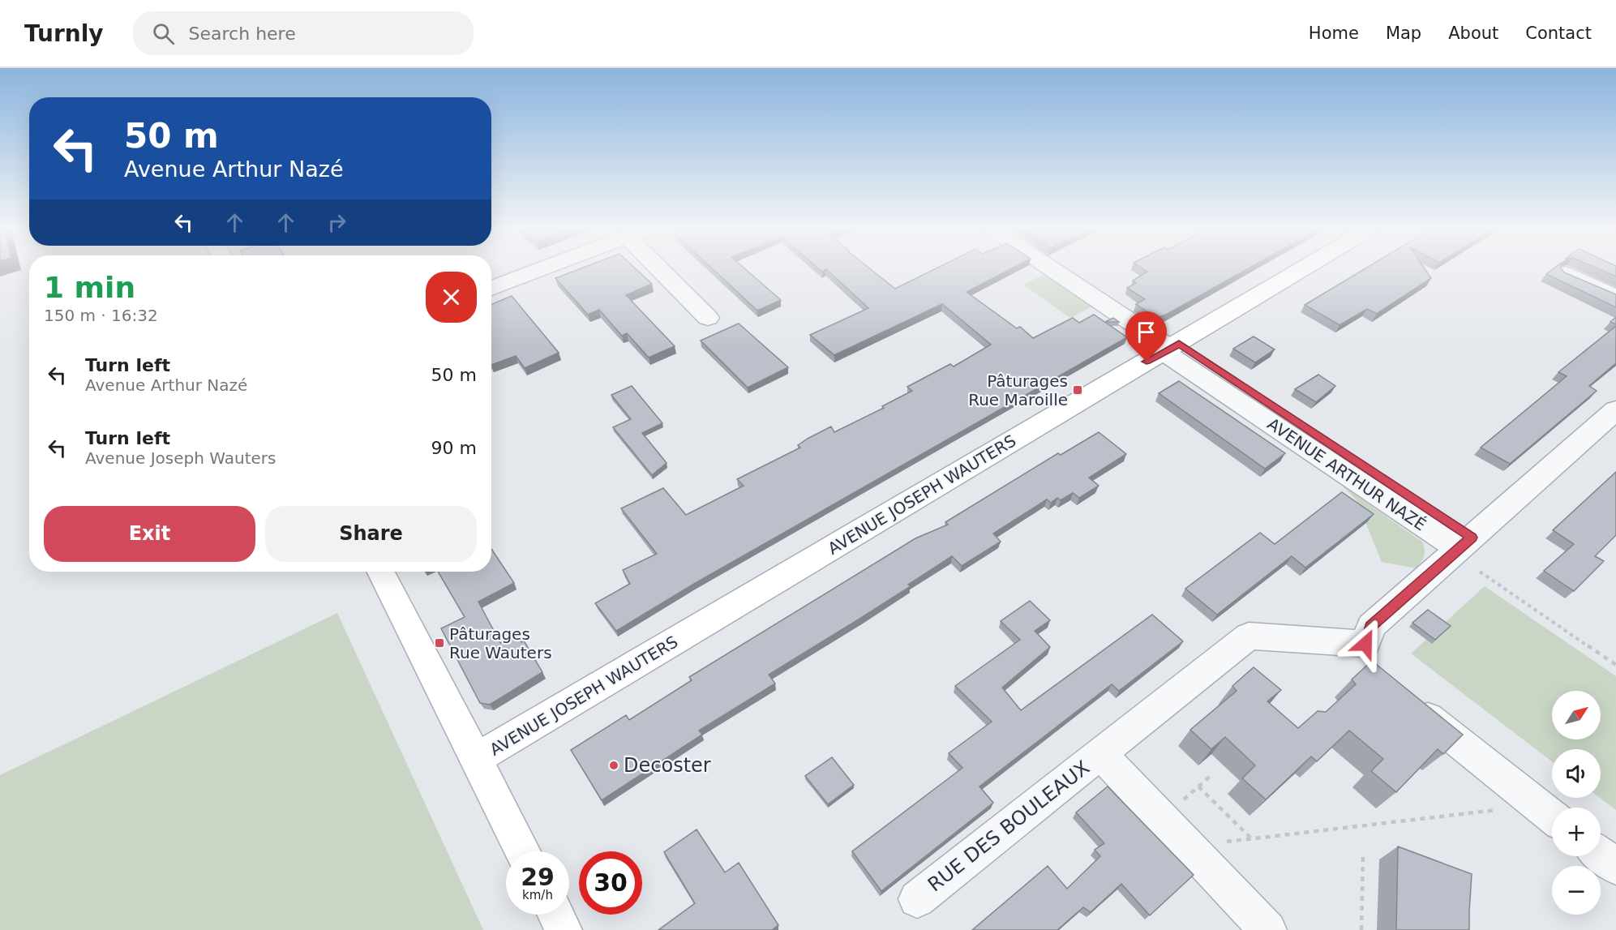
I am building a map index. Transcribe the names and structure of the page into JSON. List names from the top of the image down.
{
  "streets": {
    "street": ["AVENUE ARTHUR NAZÉ", "AVENUE JOSEPH WAUTERS", "RUE DES BOULEAUX"]
  },
  "crossings": [
    ["AVENUE ARTHUR NAZÉ", "AVENUE JOSEPH WAUTERS"],
    ["AVENUE ARTHUR NAZÉ", "RUE DES BOULEAUX"]
  ],
  "places": {
    "transit": ["Pâturages Rue Maroille", "Pâturages Rue Wauters"],
    "other": ["Decoster"]
  },
  "north": "top right",
  "page": {
    "header": "Turnly",
    "search": "Search here",
    "nav": [
      "Home",
      "Map",
      "About",
      "Contact"
    ],
    "turn": ["50 m", "Avenue Arthur Nazé"],
    "heading": ["1 min", "150 m · 16:32"],
    "list": [
      {
        "name": "Turn left",
        "note": "Avenue Arthur Nazé",
        "value": "50 m"
      },
      {
        "name": "Turn left",
        "note": "Avenue Joseph Wauters",
        "value": "90 m"
      }
    ],
    "buttons": ["Exit", "Share"],
    "map_buttons": ["+", "−"],
    "speed": "29 km/h",
    "limit": "30"
  }
}
